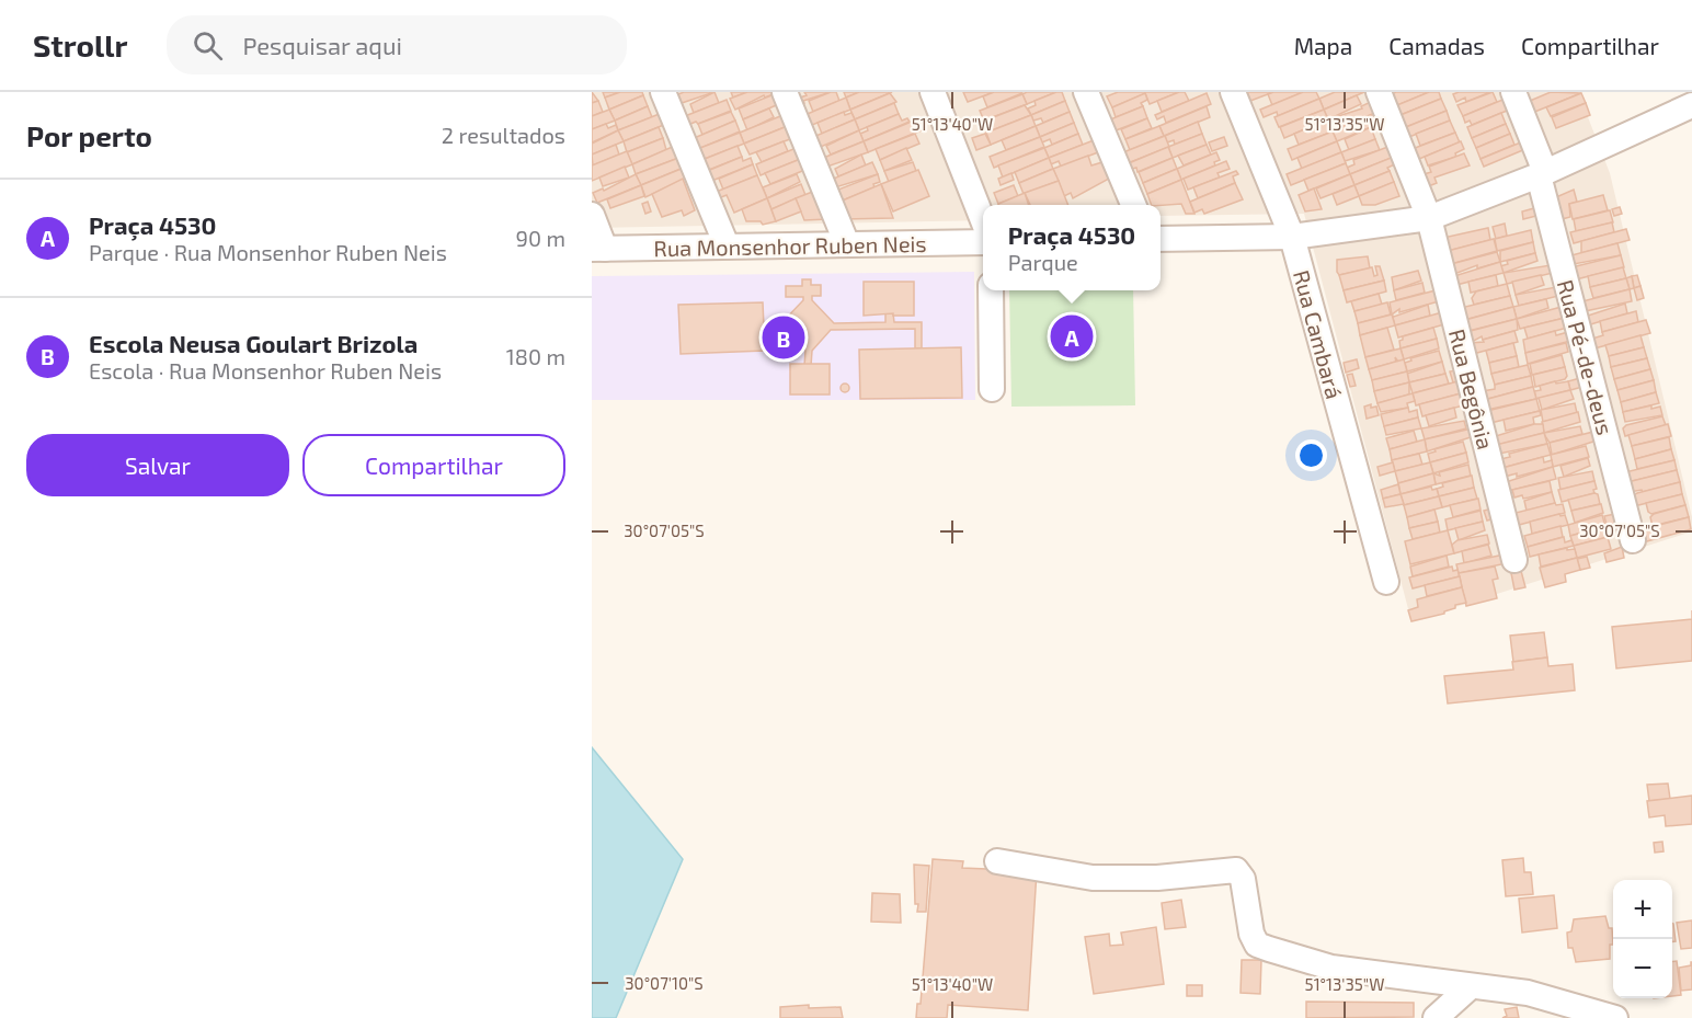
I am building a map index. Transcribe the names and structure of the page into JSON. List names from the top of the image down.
{
  "streets": {
    "street": [
      "Rua Monsenhor Ruben Neis",
      "Rua Cambará",
      "Rua Pé-de-deus",
      "Rua Begônia"
    ]
  },
  "page": {
    "header": "Strollr",
    "search": "Pesquisar aqui",
    "nav": ["Mapa", "Camadas", "Compartilhar"],
    "heading": ["Por perto", "2 resultados"],
    "list": [
      {
        "mark": "A",
        "name": "Praça 4530",
        "note": "Parque · Rua Monsenhor Ruben Neis",
        "value": "90 m"
      },
      {
        "mark": "B",
        "name": "Escola Neusa Goulart Brizola",
        "note": "Escola · Rua Monsenhor Ruben Neis",
        "value": "180 m"
      }
    ],
    "popup": ["Praça 4530", "Parque"],
    "pins": ["A", "B"],
    "buttons": ["Salvar", "Compartilhar"],
    "map_buttons": ["+", "−"]
  },
  "coordinates": [
    "51°13'40\"W",
    "51°13'35\"W",
    "30°07'05\"S",
    "30°07'10\"S"
  ]
}
